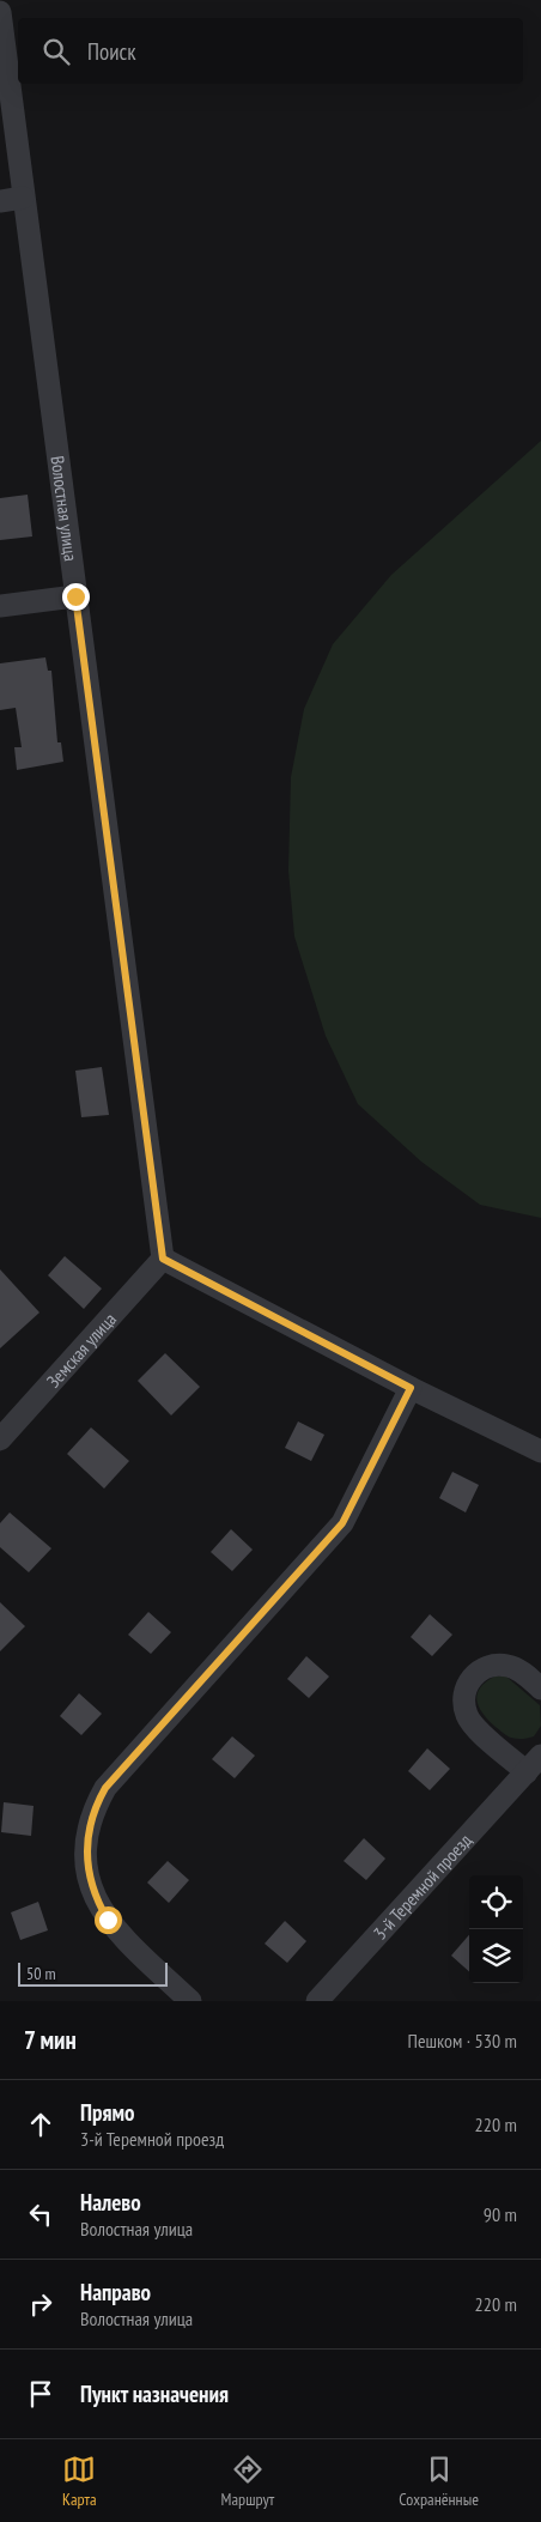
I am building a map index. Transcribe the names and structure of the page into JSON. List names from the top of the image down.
{
  "streets": {
    "street": ["Волостная улица", "Земская улица", "3-й Теремной проезд"]
  },
  "crossings": [
    ["Волостная улица", "Земская улица"]
  ],
  "scale_bar": "50 m",
  "page": {
    "search": "Поиск",
    "scale": "50 m",
    "heading": ["7 мин", "Пешком · 530 m"],
    "list": [
      ["Прямо", "3-й Теремной проезд", "220 m"],
      ["Налево", "Волостная улица", "90 m"],
      ["Направо", "Волостная улица", "220 m"],
      "Пункт назначения"
    ],
    "nav": ["Карта", "Маршрут", "Сохранённые"]
  }
}
